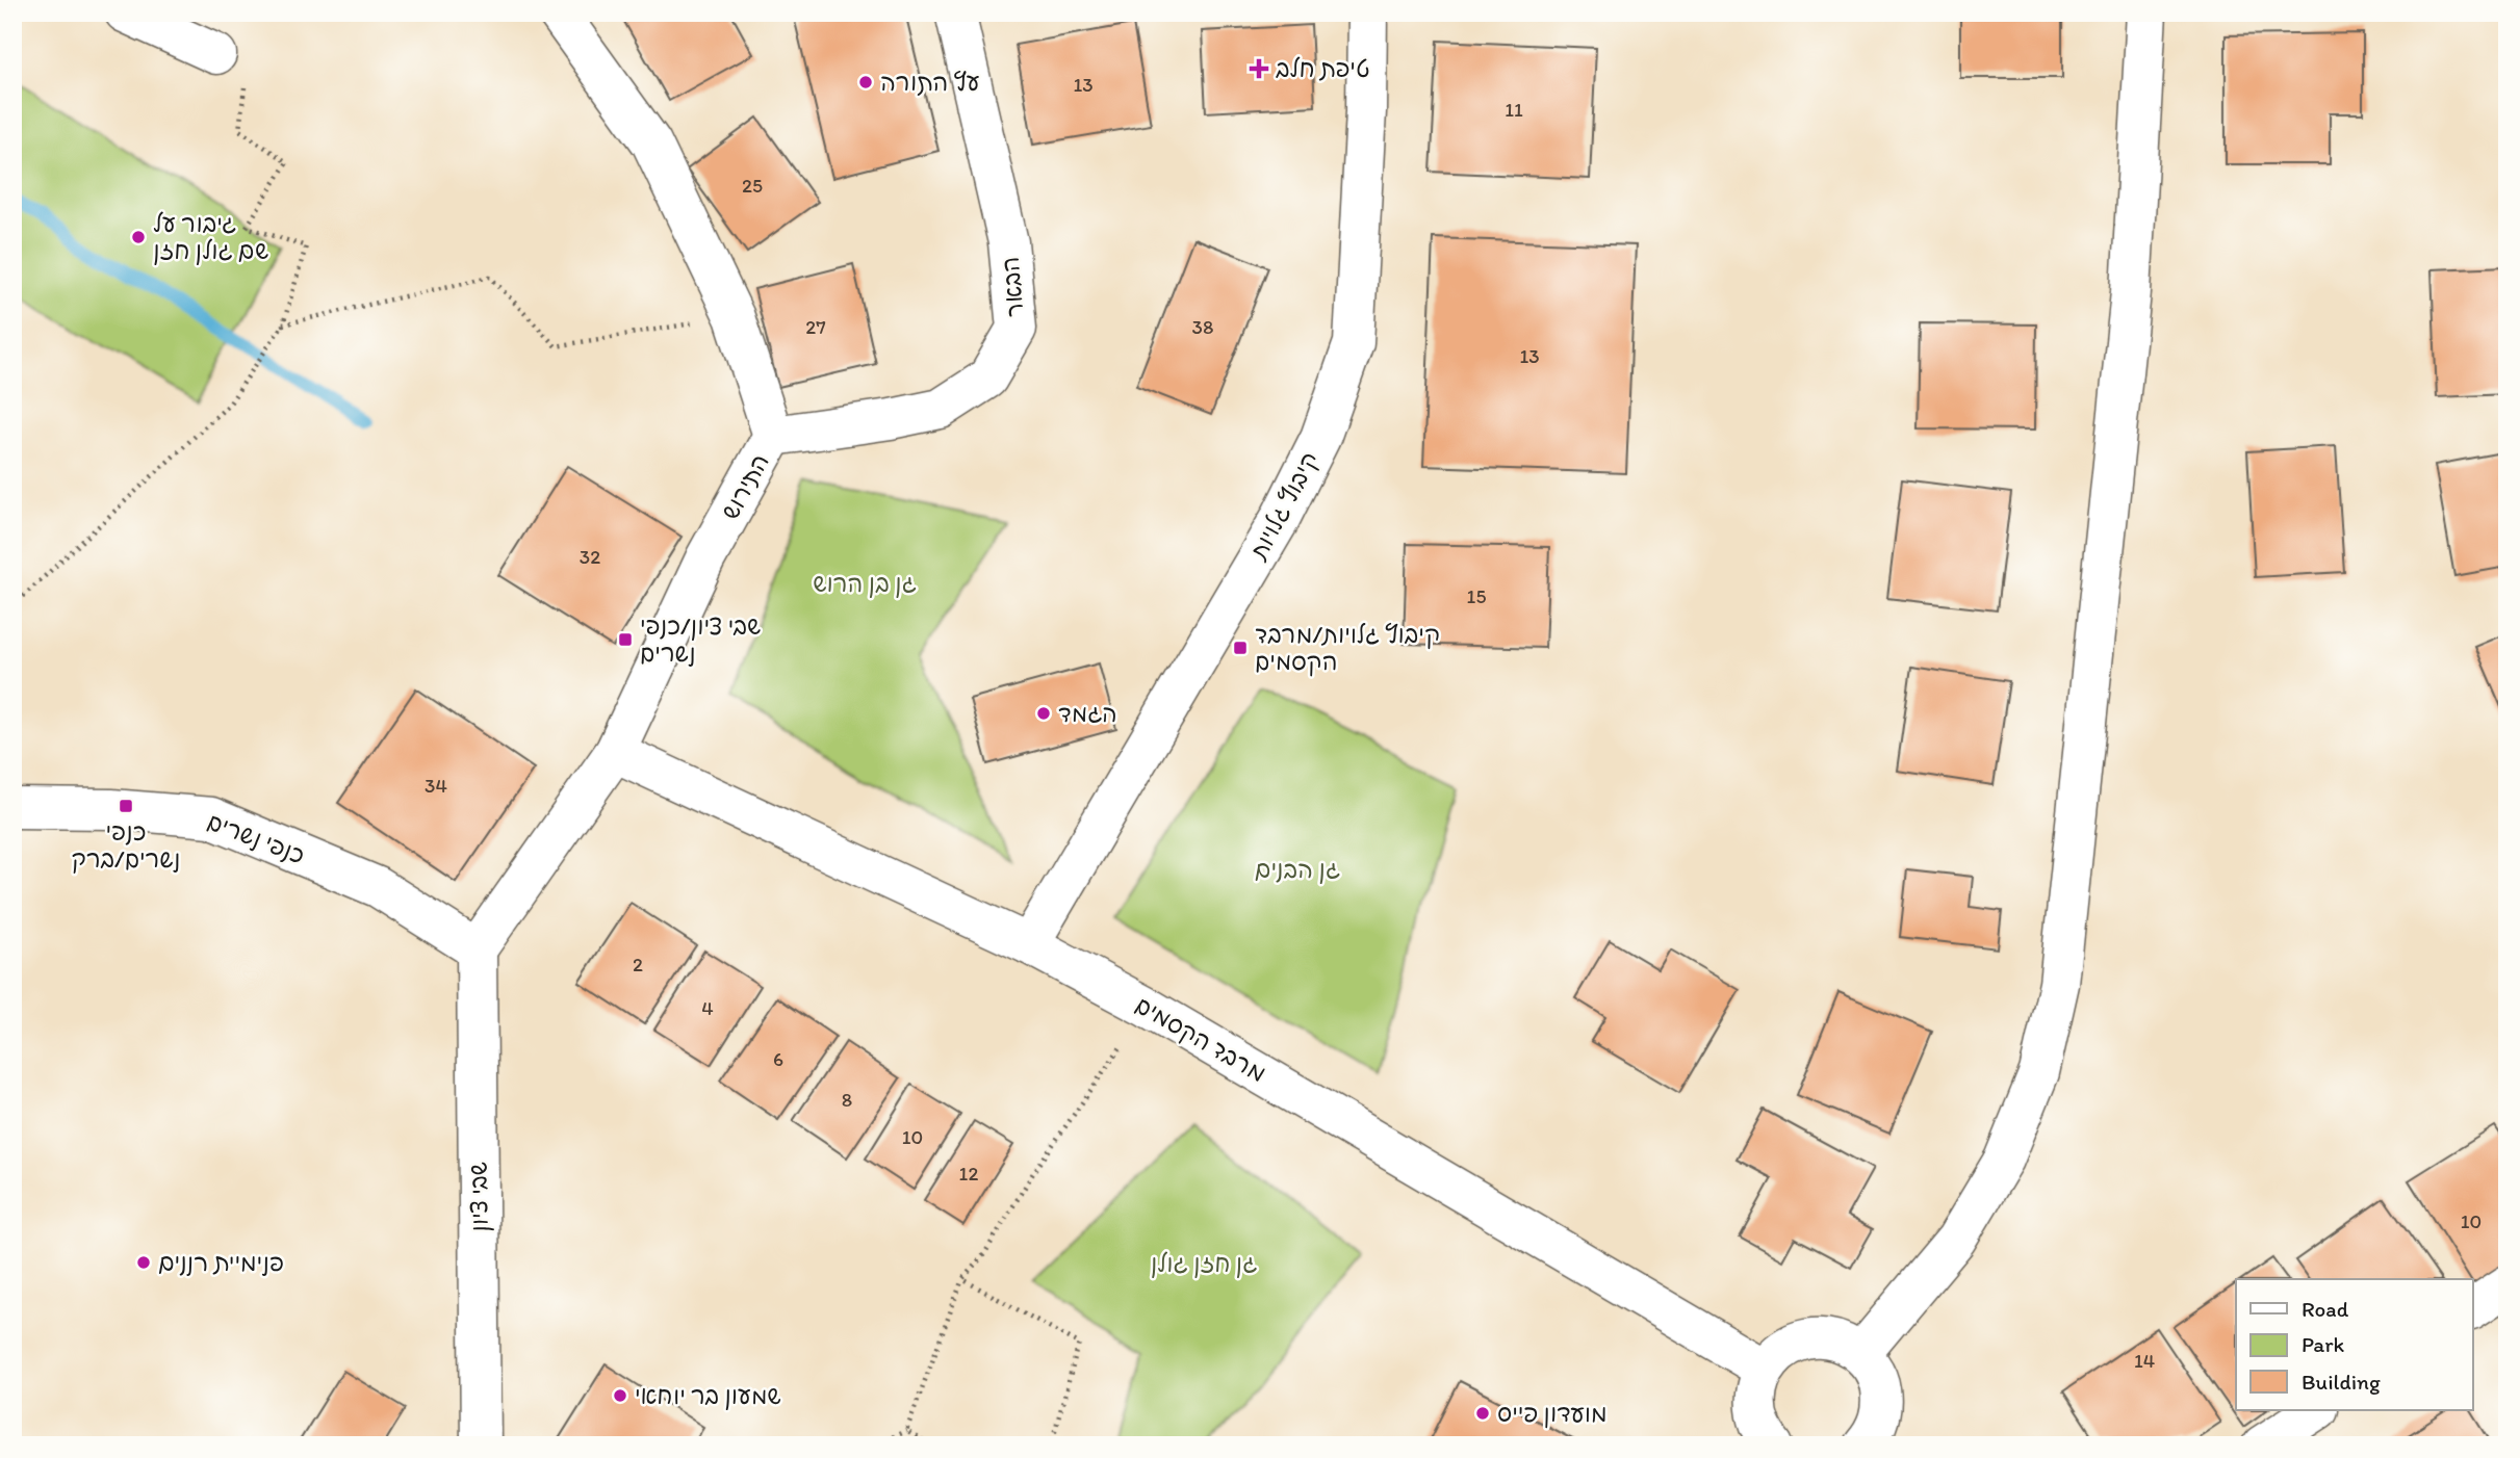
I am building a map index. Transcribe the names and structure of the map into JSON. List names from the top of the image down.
{
  "streets": {
    "street": [
      "הבאר",
      "התירוש",
      "קיבוץ גלויות",
      "כנפי נשרים",
      "מרבד הקסמים",
      "שבי ציון"
    ]
  },
  "crossings": [
    ["הבאר", "התירוש"],
    ["התירוש", "כנפי נשרים"],
    ["התירוש", "מרבד הקסמים"],
    ["התירוש", "שבי ציון"],
    ["קיבוץ גלויות", "מרבד הקסמים"],
    ["כנפי נשרים", "שבי ציון"]
  ],
  "parks": ["גן בן הרוש", "גן הבנים", "גן חזן גולן"],
  "places": {
    "health": ["טיפת חלב"],
    "other": [
      "עץ התורה",
      "גיבור על שם גולן חזן",
      "הגמד",
      "פנימיית רננים",
      "שמעון בר יוחאי",
      "מועדון פייס"
    ],
    "transit": ["שבי ציון/כנפי נשרים", "קיבוץ גלויות/מרבד הקסמים", "כנפי נשרים/ברק"]
  },
  "house_numbers": [
    "13",
    "11",
    "25",
    "27",
    "38",
    "13",
    "32",
    "15",
    "34",
    "2",
    "4",
    "6",
    "8",
    "10",
    "12",
    "10",
    "14"
  ],
  "legend": ["Road", "Park", "Building"]
}
